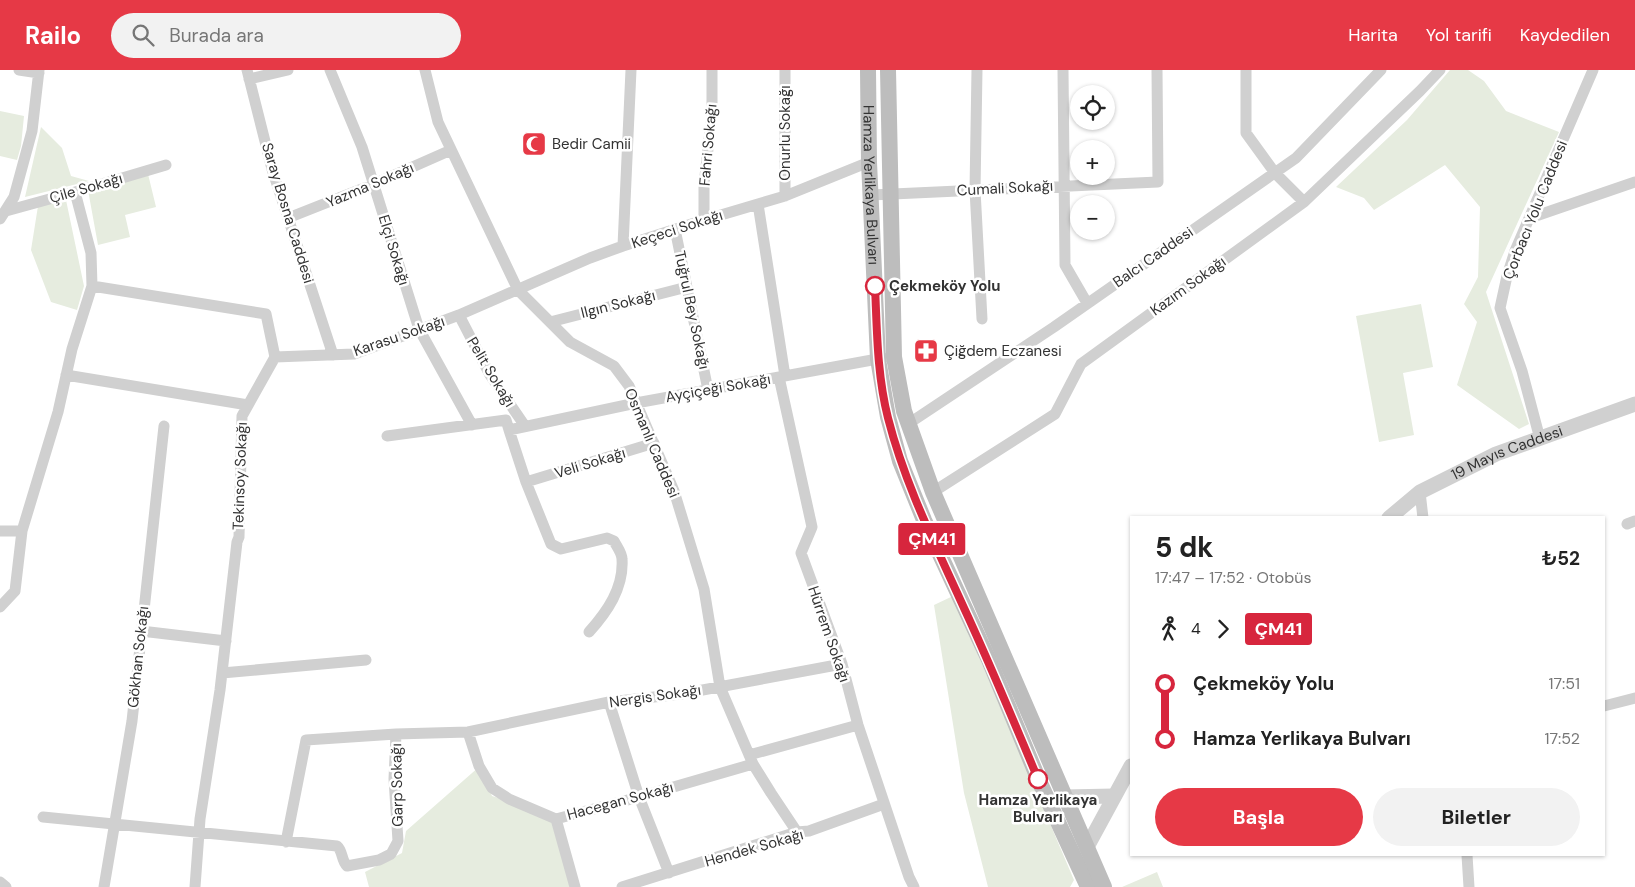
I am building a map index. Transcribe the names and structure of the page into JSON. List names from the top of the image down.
{
  "streets": {
    "main road": ["Hamza Yerlikaya Bulvarı"],
    "street": [
      "Onurlu Sokağı",
      "Fahri Sokağı",
      "Yazma Sokağı",
      "Çile Sokağı",
      "Cumali Sokağı",
      "Çorbacı Yolu Caddesi",
      "Saray Bosna Caddesi",
      "Keçeci Sokağı",
      "Elçi Sokağı",
      "Balcı Caddesi",
      "Kazım Sokağı",
      "Ilgın Sokağı",
      "Tuğrul Bey Sokağı",
      "Karasu Sokağı",
      "Pelit Sokağı",
      "Ayçiçeği Sokağı",
      "Osmanlı Caddesi",
      "19 Mayıs Caddesi",
      "Veli Sokağı",
      "Tekinsoy Sokağı",
      "Hürrem Sokağı",
      "Gökhan Sokağı",
      "Nergis Sokağı",
      "Garp Sokağı",
      "Hacegan Sokağı",
      "Hendek Sokağı"
    ]
  },
  "crossings": [
    ["Onurlu Sokağı", "Keçeci Sokağı"],
    ["Fahri Sokağı", "Keçeci Sokağı"],
    ["Yazma Sokağı", "Saray Bosna Caddesi"],
    ["Yazma Sokağı", "Elçi Sokağı"],
    ["Yazma Sokağı", "Osmanlı Caddesi"],
    ["Hamza Yerlikaya Bulvarı", "Cumali Sokağı"],
    ["Hamza Yerlikaya Bulvarı", "Keçeci Sokağı"],
    ["Hamza Yerlikaya Bulvarı", "Balcı Caddesi"],
    ["Hamza Yerlikaya Bulvarı", "Kazım Sokağı"],
    ["Hamza Yerlikaya Bulvarı", "Ayçiçeği Sokağı"],
    ["Çorbacı Yolu Caddesi", "19 Mayıs Caddesi"],
    ["Saray Bosna Caddesi", "Karasu Sokağı"],
    ["Keçeci Sokağı", "Tuğrul Bey Sokağı"],
    ["Keçeci Sokağı", "Karasu Sokağı"],
    ["Keçeci Sokağı", "Hürrem Sokağı"],
    ["Elçi Sokağı", "Karasu Sokağı"],
    ["Ilgın Sokağı", "Tuğrul Bey Sokağı"],
    ["Ilgın Sokağı", "Osmanlı Caddesi"],
    ["Tuğrul Bey Sokağı", "Ayçiçeği Sokağı"],
    ["Karasu Sokağı", "Pelit Sokağı"],
    ["Karasu Sokağı", "Osmanlı Caddesi"],
    ["Karasu Sokağı", "Tekinsoy Sokağı"],
    ["Pelit Sokağı", "Ayçiçeği Sokağı"],
    ["Ayçiçeği Sokağı", "Osmanlı Caddesi"],
    ["Ayçiçeği Sokağı", "Hürrem Sokağı"],
    ["Osmanlı Caddesi", "Veli Sokağı"],
    ["Osmanlı Caddesi", "Nergis Sokağı"],
    ["Osmanlı Caddesi", "Hacegan Sokağı"],
    ["Osmanlı Caddesi", "Hendek Sokağı"],
    ["Hürrem Sokağı", "Nergis Sokağı"],
    ["Hürrem Sokağı", "Hacegan Sokağı"],
    ["Hürrem Sokağı", "Hendek Sokağı"],
    ["Nergis Sokağı", "Garp Sokağı"],
    ["Nergis Sokağı", "Hacegan Sokağı"]
  ],
  "places": {
    "mosque": ["Bedir Camii"],
    "other": ["Çekmeköy Yolu", "Hamza Yerlikaya Bulvarı"],
    "pharmacy": ["Çiğdem Eczanesi"]
  },
  "lines": ["bus line ÇM41"],
  "page": {
    "header": "Railo",
    "search": "Burada ara",
    "nav": ["Harita", "Yol tarifi", "Kaydedilen"],
    "on_map": "ÇM41",
    "map_buttons": ["+", "−"],
    "heading": ["5 dk", "17:47 – 17:52 · Otobüs", "₺52"],
    "legs": ["4", "ÇM41"],
    "list": [
      {
        "name": "Çekmeköy Yolu",
        "value": "17:51"
      },
      {
        "name": "Hamza Yerlikaya Bulvarı",
        "value": "17:52"
      }
    ],
    "buttons": ["Başla", "Biletler"]
  }
}
